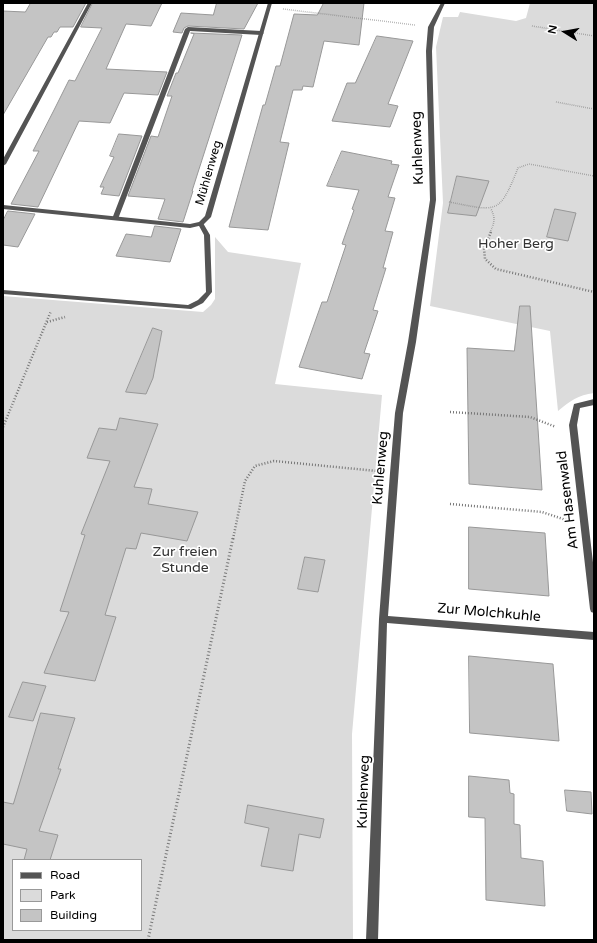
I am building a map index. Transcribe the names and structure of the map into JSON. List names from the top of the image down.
{
  "streets": {
    "street": [
      "Kuhlenweg",
      "Mühlenweg",
      "Am Hasenwald",
      "Zur Molchkuhle"
    ]
  },
  "crossings": [
    ["Kuhlenweg", "Zur Molchkuhle"]
  ],
  "parks": ["Hoher Berg", "Zur freien Stunde"],
  "legend": ["Road", "Park", "Building"],
  "north": "left"
}
